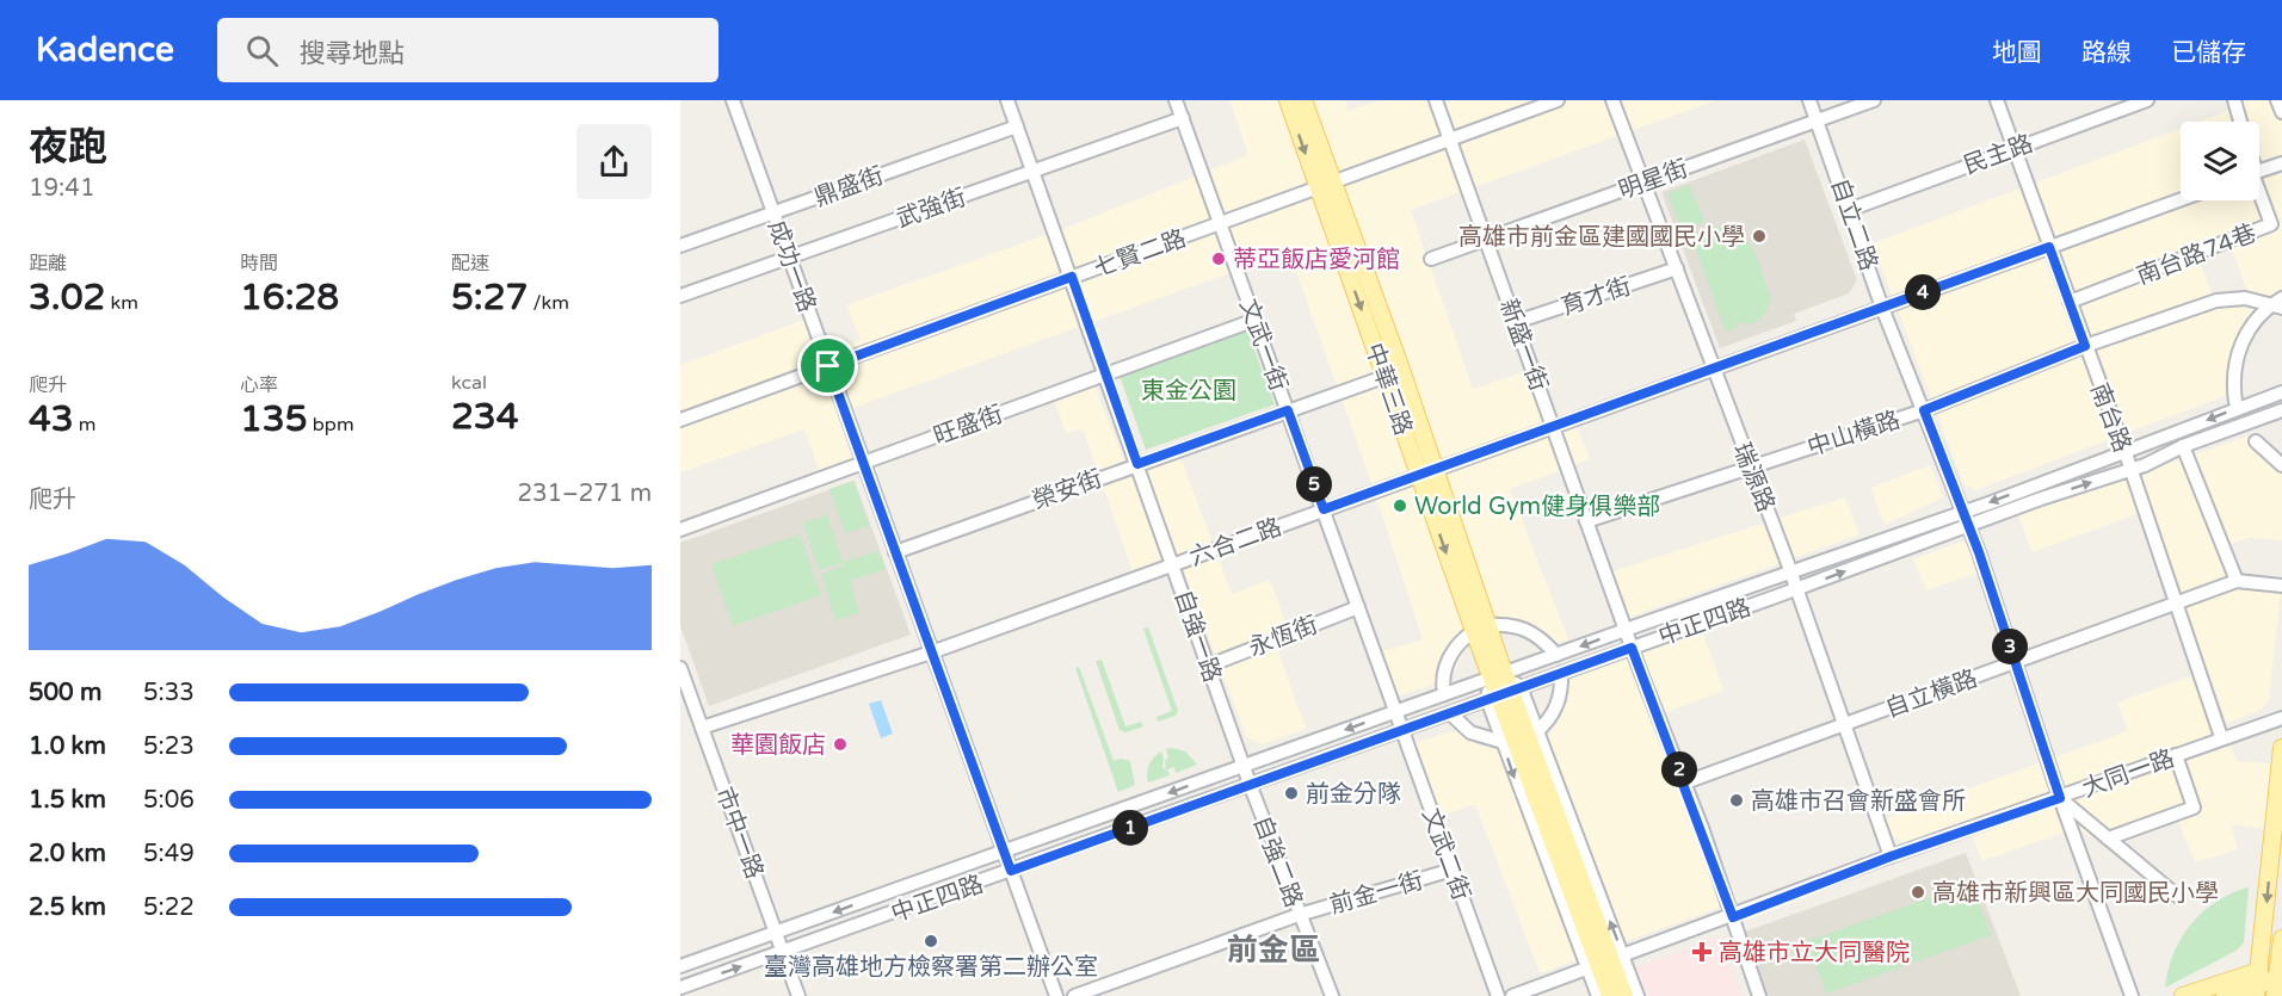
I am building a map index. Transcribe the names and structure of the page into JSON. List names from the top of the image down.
{
  "streets": {
    "main road": ["中華三路"],
    "street": [
      "民主路",
      "明星街",
      "鼎盛街",
      "武強街",
      "自立二路",
      "七賢二路",
      "南台路74巷",
      "成功一路",
      "育才街",
      "文武一街",
      "新盛一街",
      "南台路",
      "旺盛街",
      "中山橫路",
      "瑞源路",
      "榮安街",
      "六合二路",
      "中正四路",
      "自強一路",
      "永恆街",
      "自立橫路",
      "大同一路",
      "市中一路",
      "文武二街",
      "自強二路",
      "前金一街"
    ]
  },
  "crossings": [
    ["民主路", "自立二路"],
    ["民主路", "南台路"],
    ["明星街", "自立二路"],
    ["明星街", "新盛一街"],
    ["明星街", "瑞源路"],
    ["鼎盛街", "成功一路"],
    ["鼎盛街", "自強一路"],
    ["武強街", "成功一路"],
    ["武強街", "文武一街"],
    ["武強街", "自強一路"],
    ["自立二路", "中山橫路"],
    ["自立二路", "六合二路"],
    ["自立二路", "中正四路"],
    ["自立二路", "自立橫路"],
    ["自立二路", "大同一路"],
    ["七賢二路", "成功一路"],
    ["七賢二路", "文武一街"],
    ["七賢二路", "新盛一街"],
    ["七賢二路", "中華三路"],
    ["七賢二路", "自強一路"],
    ["南台路74巷", "南台路"],
    ["成功一路", "旺盛街"],
    ["成功一路", "榮安街"],
    ["成功一路", "六合二路"],
    ["成功一路", "中正四路"],
    ["育才街", "新盛一街"],
    ["育才街", "瑞源路"],
    ["文武一街", "旺盛街"],
    ["文武一街", "榮安街"],
    ["文武一街", "六合二路"],
    ["文武一街", "中正四路"],
    ["文武一街", "永恆街"],
    ["文武一街", "文武二街"],
    ["新盛一街", "中山橫路"],
    ["新盛一街", "六合二路"],
    ["新盛一街", "中正四路"],
    ["新盛一街", "自立橫路"],
    ["新盛一街", "大同一路"],
    ["中華三路", "榮安街"],
    ["中華三路", "六合二路"],
    ["中華三路", "中正四路"],
    ["中華三路", "大同一路"],
    ["南台路", "中山橫路"],
    ["南台路", "六合二路"],
    ["南台路", "中正四路"],
    ["南台路", "自立橫路"],
    ["南台路", "大同一路"],
    ["旺盛街", "自強一路"],
    ["中山橫路", "瑞源路"],
    ["瑞源路", "六合二路"],
    ["瑞源路", "中正四路"],
    ["瑞源路", "自立橫路"],
    ["瑞源路", "大同一路"],
    ["榮安街", "自強一路"],
    ["六合二路", "自強一路"],
    ["六合二路", "市中一路"],
    ["中正四路", "自強一路"],
    ["中正四路", "市中一路"],
    ["中正四路", "文武二街"],
    ["中正四路", "自強二路"],
    ["自強一路", "永恆街"],
    ["自強一路", "自強二路"],
    ["文武二街", "前金一街"],
    ["自強二路", "前金一街"]
  ],
  "districts": ["前金區"],
  "parks": ["東金公園"],
  "places": {
    "other": [
      "高雄市前金區建國國民小學",
      "蒂亞飯店愛河館",
      "World Gym健身俱樂部",
      "華園飯店",
      "前金分隊",
      "高雄市召會新盛會所",
      "高雄市新興區大同國民小學",
      "臺灣高雄地方檢察署第二辦公室"
    ],
    "health": ["高雄市立大同醫院"]
  },
  "page": {
    "header": "Kadence",
    "search": "搜尋地點",
    "nav": ["地圖", "路線", "已儲存"],
    "heading": ["夜跑", "19:41"],
    "stats": [
      ["距離", "3.02 km"],
      ["時間", "16:28"],
      ["配速", "5:27 /km"],
      ["爬升", "43 m"],
      ["心率", "135 bpm"],
      ["kcal", "234"]
    ],
    "pins": [
      "4",
      "5",
      "3",
      "2",
      "1"
    ],
    "chart": ["爬升", "231–271 m"],
    "list": [
      {
        "name": "500 m",
        "note": "5:33"
      },
      {
        "name": "1.0 km",
        "note": "5:23"
      },
      {
        "name": "1.5 km",
        "note": "5:06"
      },
      {
        "name": "2.0 km",
        "note": "5:49"
      },
      {
        "name": "2.5 km",
        "note": "5:22"
      }
    ]
  }
}
